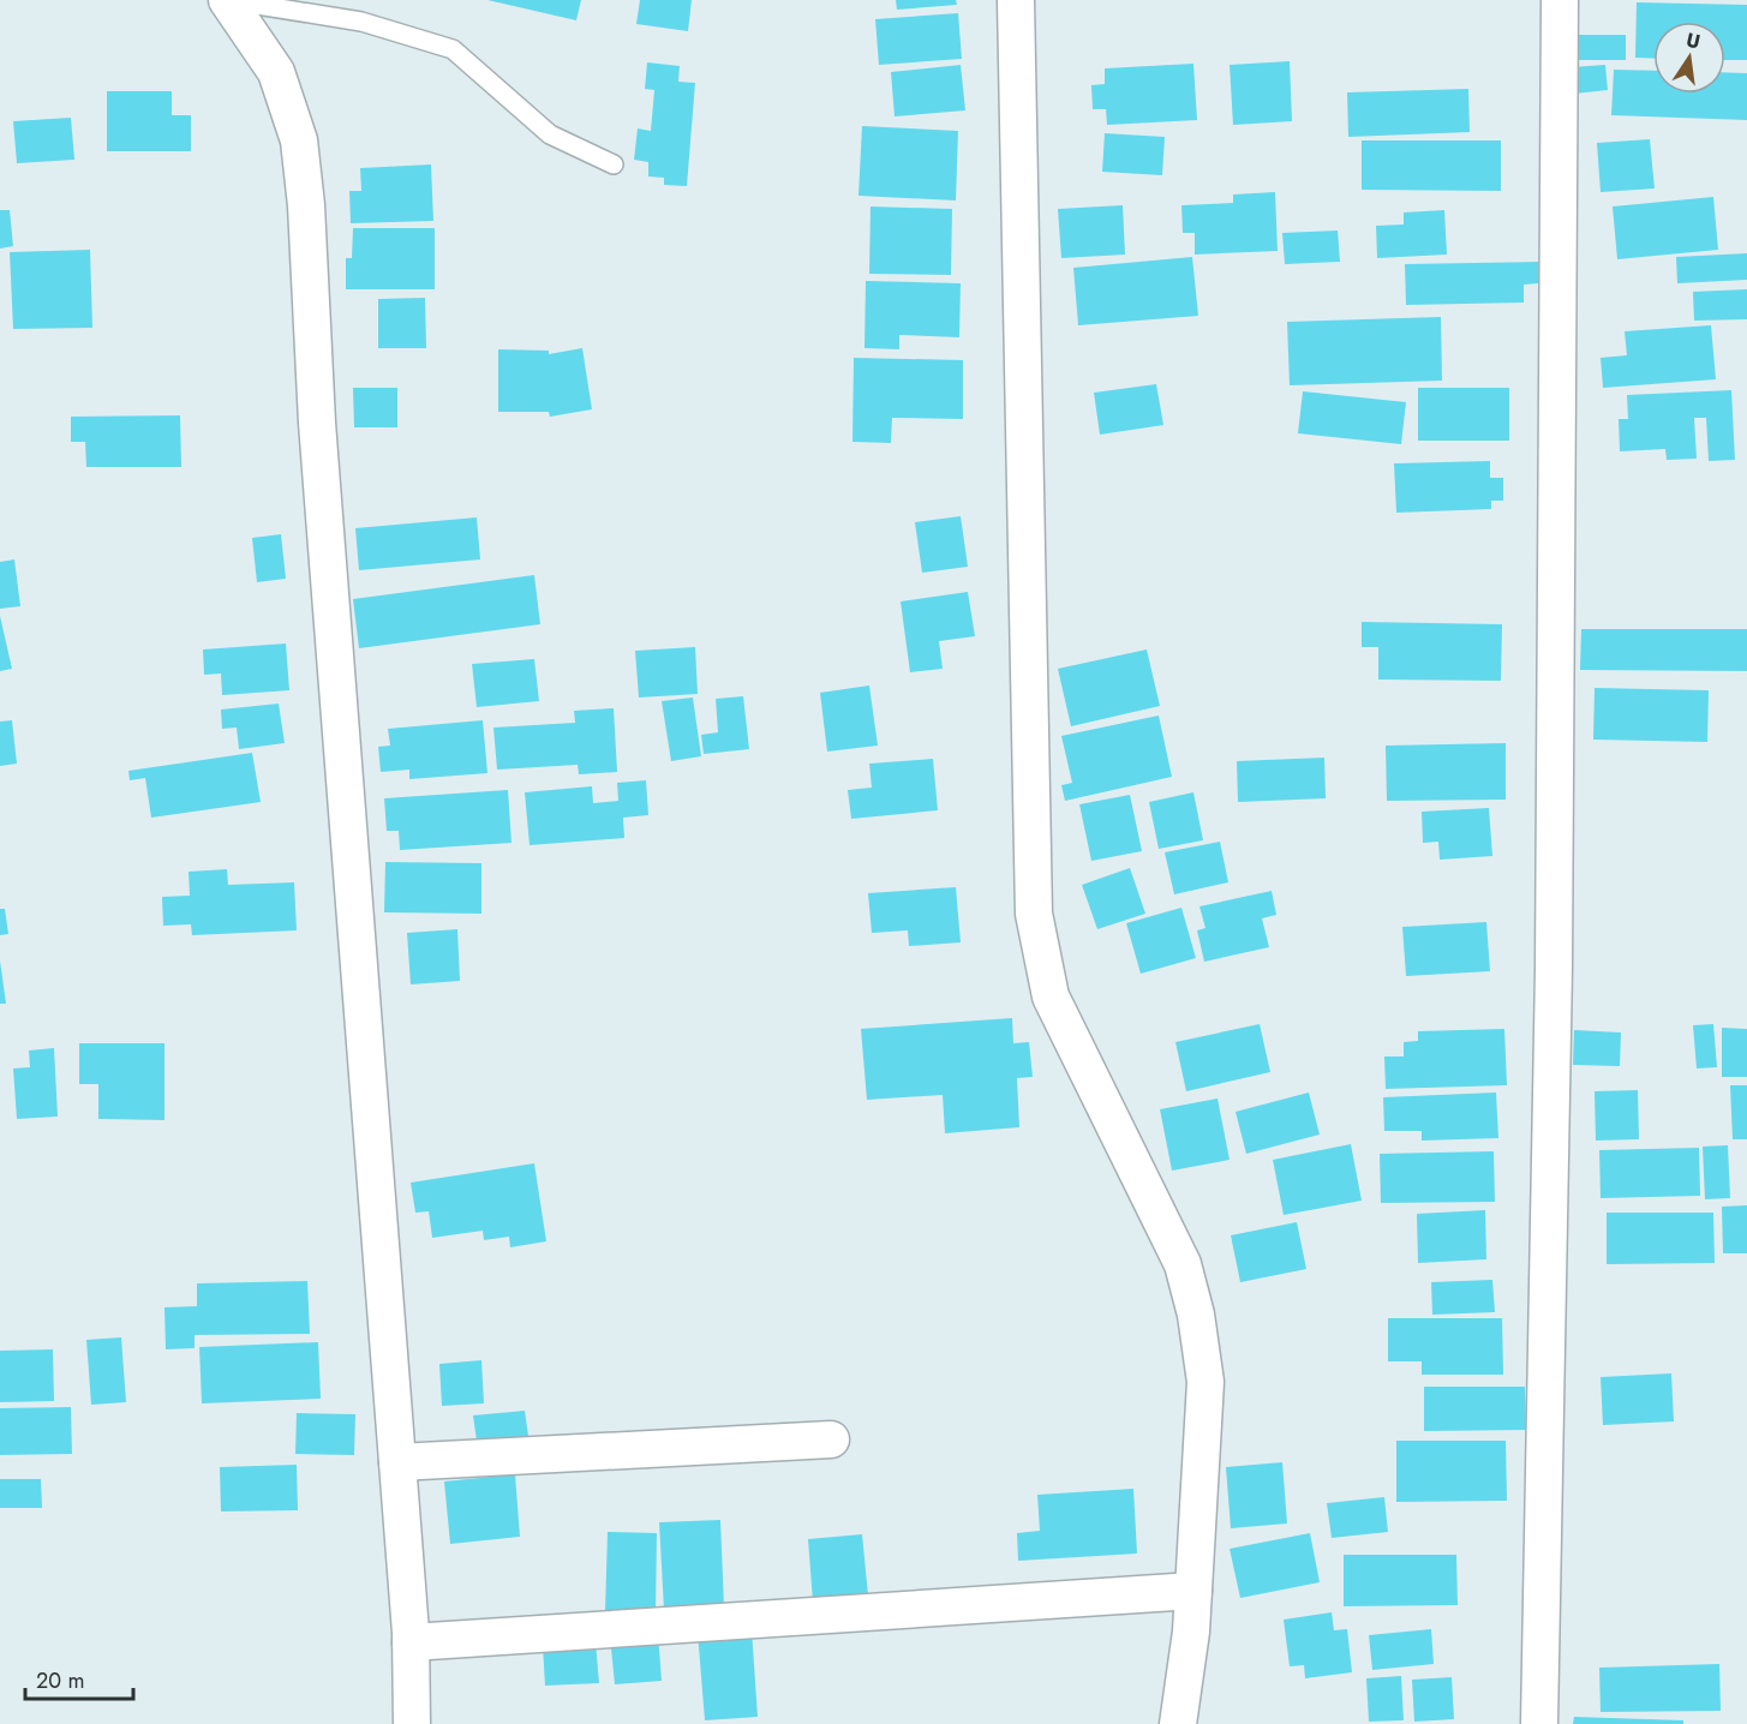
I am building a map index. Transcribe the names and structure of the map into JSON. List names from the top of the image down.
{
  "scale_bar": "20 m",
  "north": "top"
}
